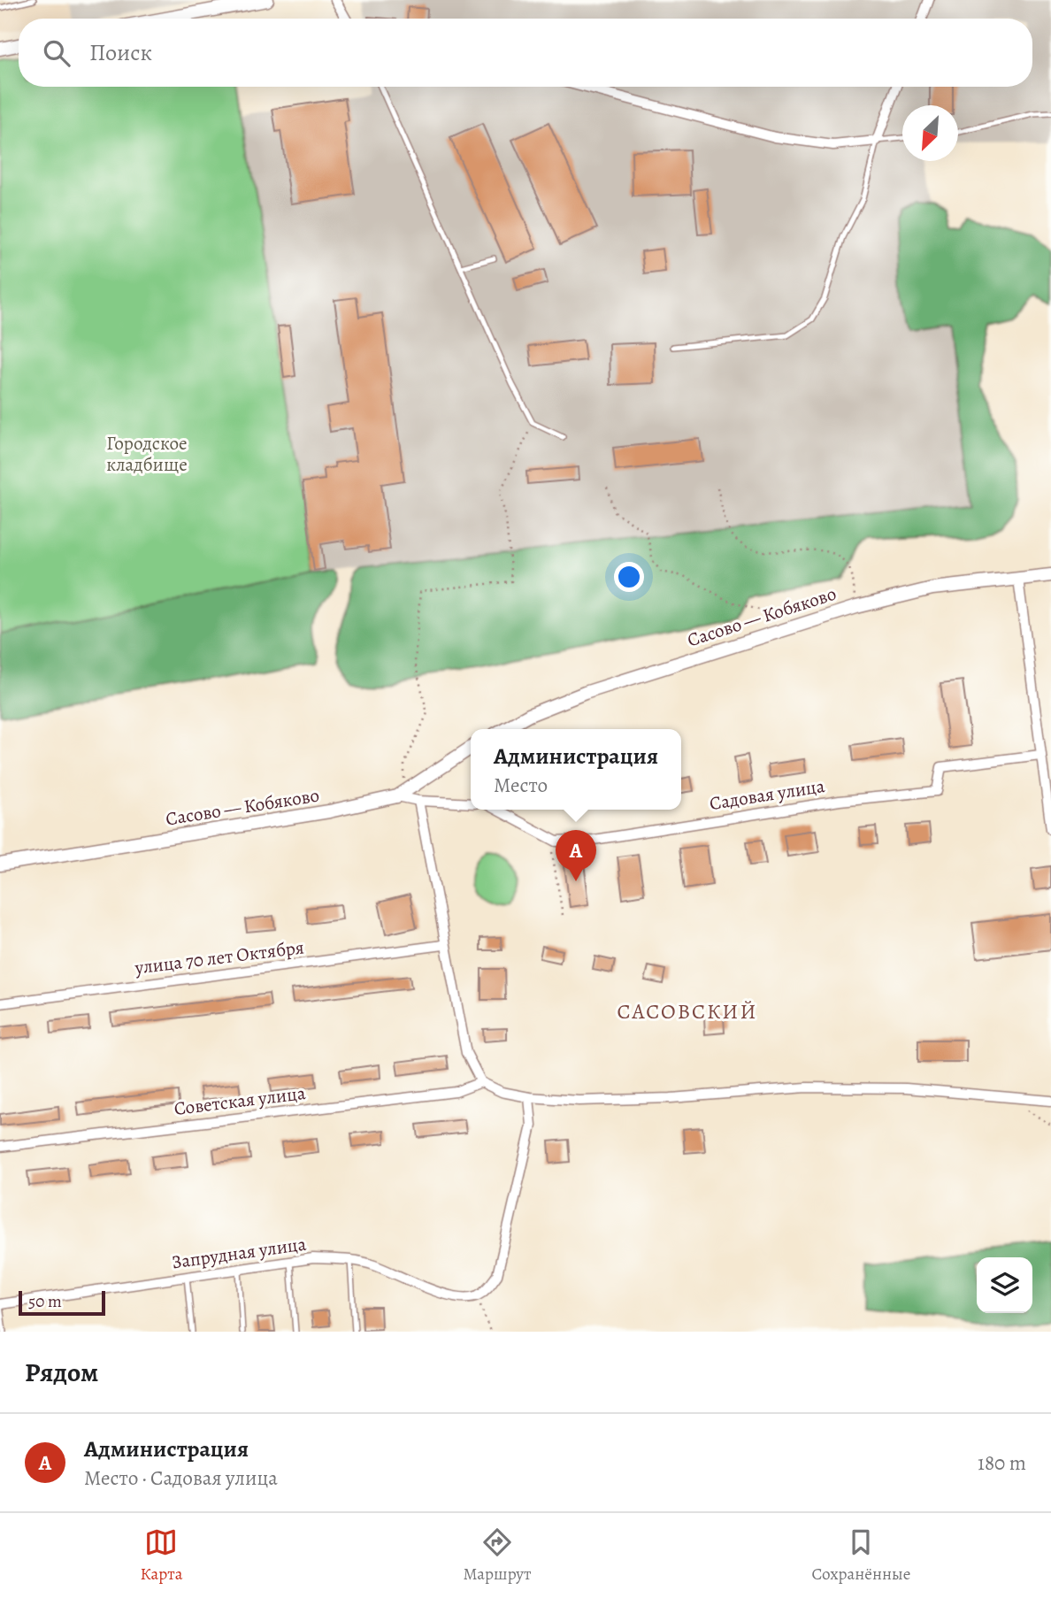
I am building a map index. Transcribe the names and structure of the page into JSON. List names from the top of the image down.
{
  "streets": {
    "street": [
      "Сасово — Кобяково",
      "Садовая улица",
      "улица 70 лет Октября",
      "Советская улица",
      "Запрудная улица"
    ]
  },
  "districts": ["САСОВСКИЙ"],
  "parks": ["Городское кладбище"],
  "scale_bar": "50 m",
  "north": "bottom left",
  "page": {
    "search": "Поиск",
    "popup": ["Администрация", "Место"],
    "pins": "A",
    "scale": "50 m",
    "heading": "Рядом",
    "list": [
      {
        "mark": "A",
        "name": "Администрация",
        "note": "Место · Садовая улица",
        "value": "180 m"
      }
    ],
    "nav": ["Карта", "Маршрут", "Сохранённые"]
  }
}
